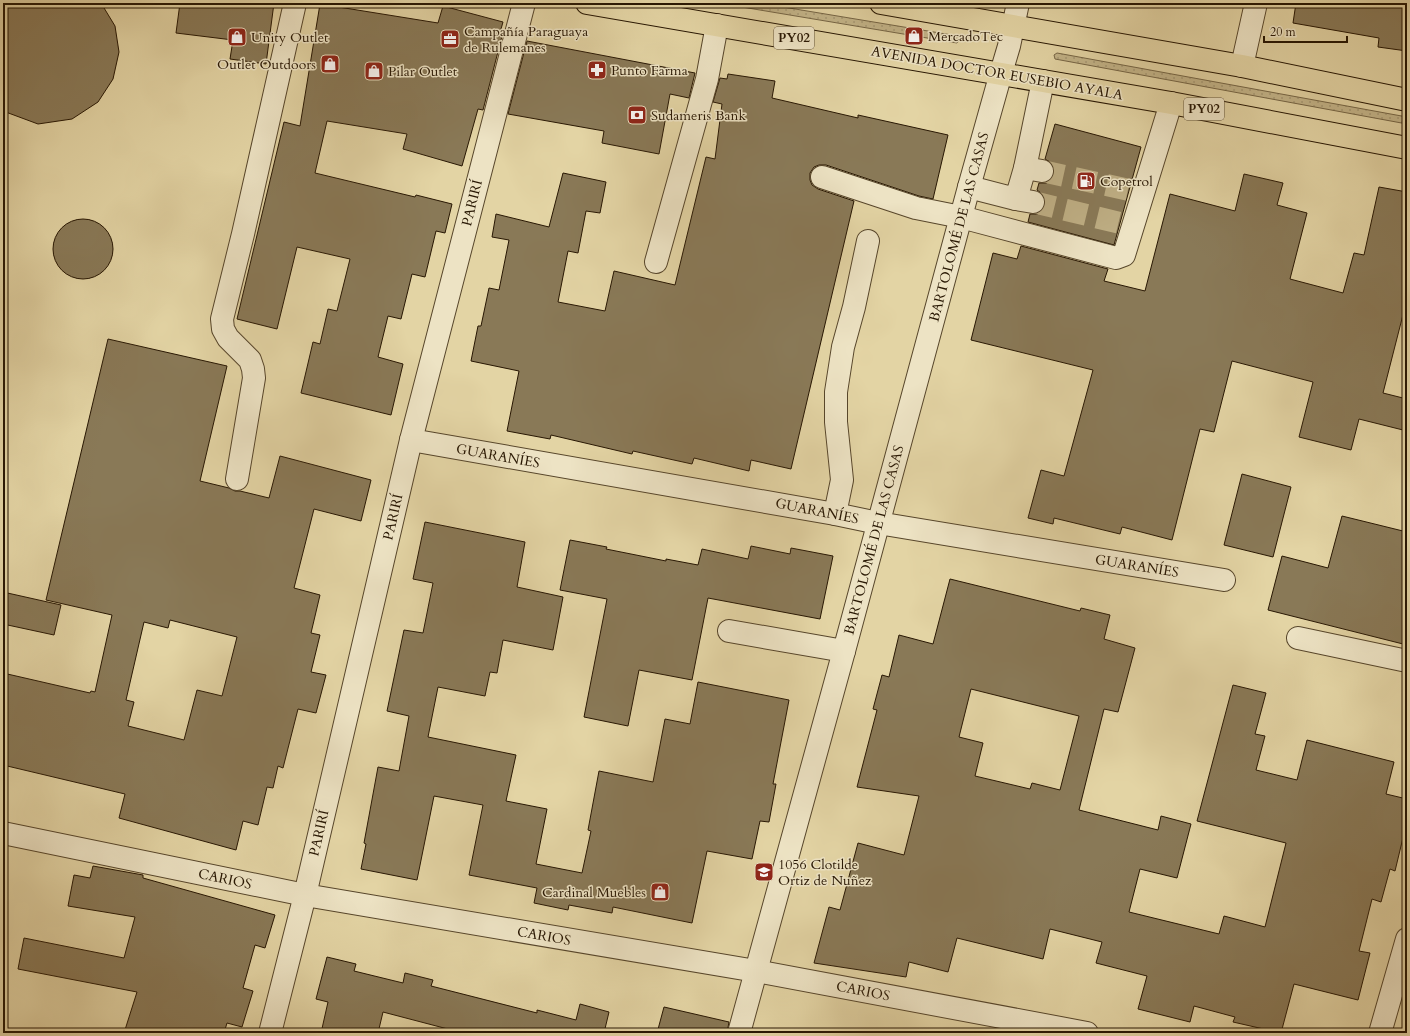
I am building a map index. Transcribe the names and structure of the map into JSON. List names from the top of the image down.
{
  "streets": {
    "highway": ["PY02", "AVENIDA DOCTOR EUSEBIO AYALA"],
    "street": [
      "PARIRÍ",
      "BARTOLOMÉ DE LAS CASAS",
      "GUARANÍES",
      "CARIOS"
    ]
  },
  "crossings": [
    ["AVENIDA DOCTOR EUSEBIO AYALA", "BARTOLOMÉ DE LAS CASAS"],
    ["PARIRÍ", "GUARANÍES"],
    ["PARIRÍ", "CARIOS"],
    ["BARTOLOMÉ DE LAS CASAS", "GUARANÍES"],
    ["BARTOLOMÉ DE LAS CASAS", "CARIOS"]
  ],
  "places": {
    "shop": [
      "MercadoTec",
      "Unity Outlet",
      "Outlet Outdoors",
      "Pilar Outlet",
      "Cardinal Muebles"
    ],
    "office": ["Campañía Paraguaya de Rulemanes"],
    "pharmacy": ["Punto Farma"],
    "bank": ["Sudameris Bank"],
    "fuel station": ["Copetrol"],
    "school or university": ["1056 Clotilde Ortiz de Nuñez"]
  },
  "scale_bar": "20 m"
}
